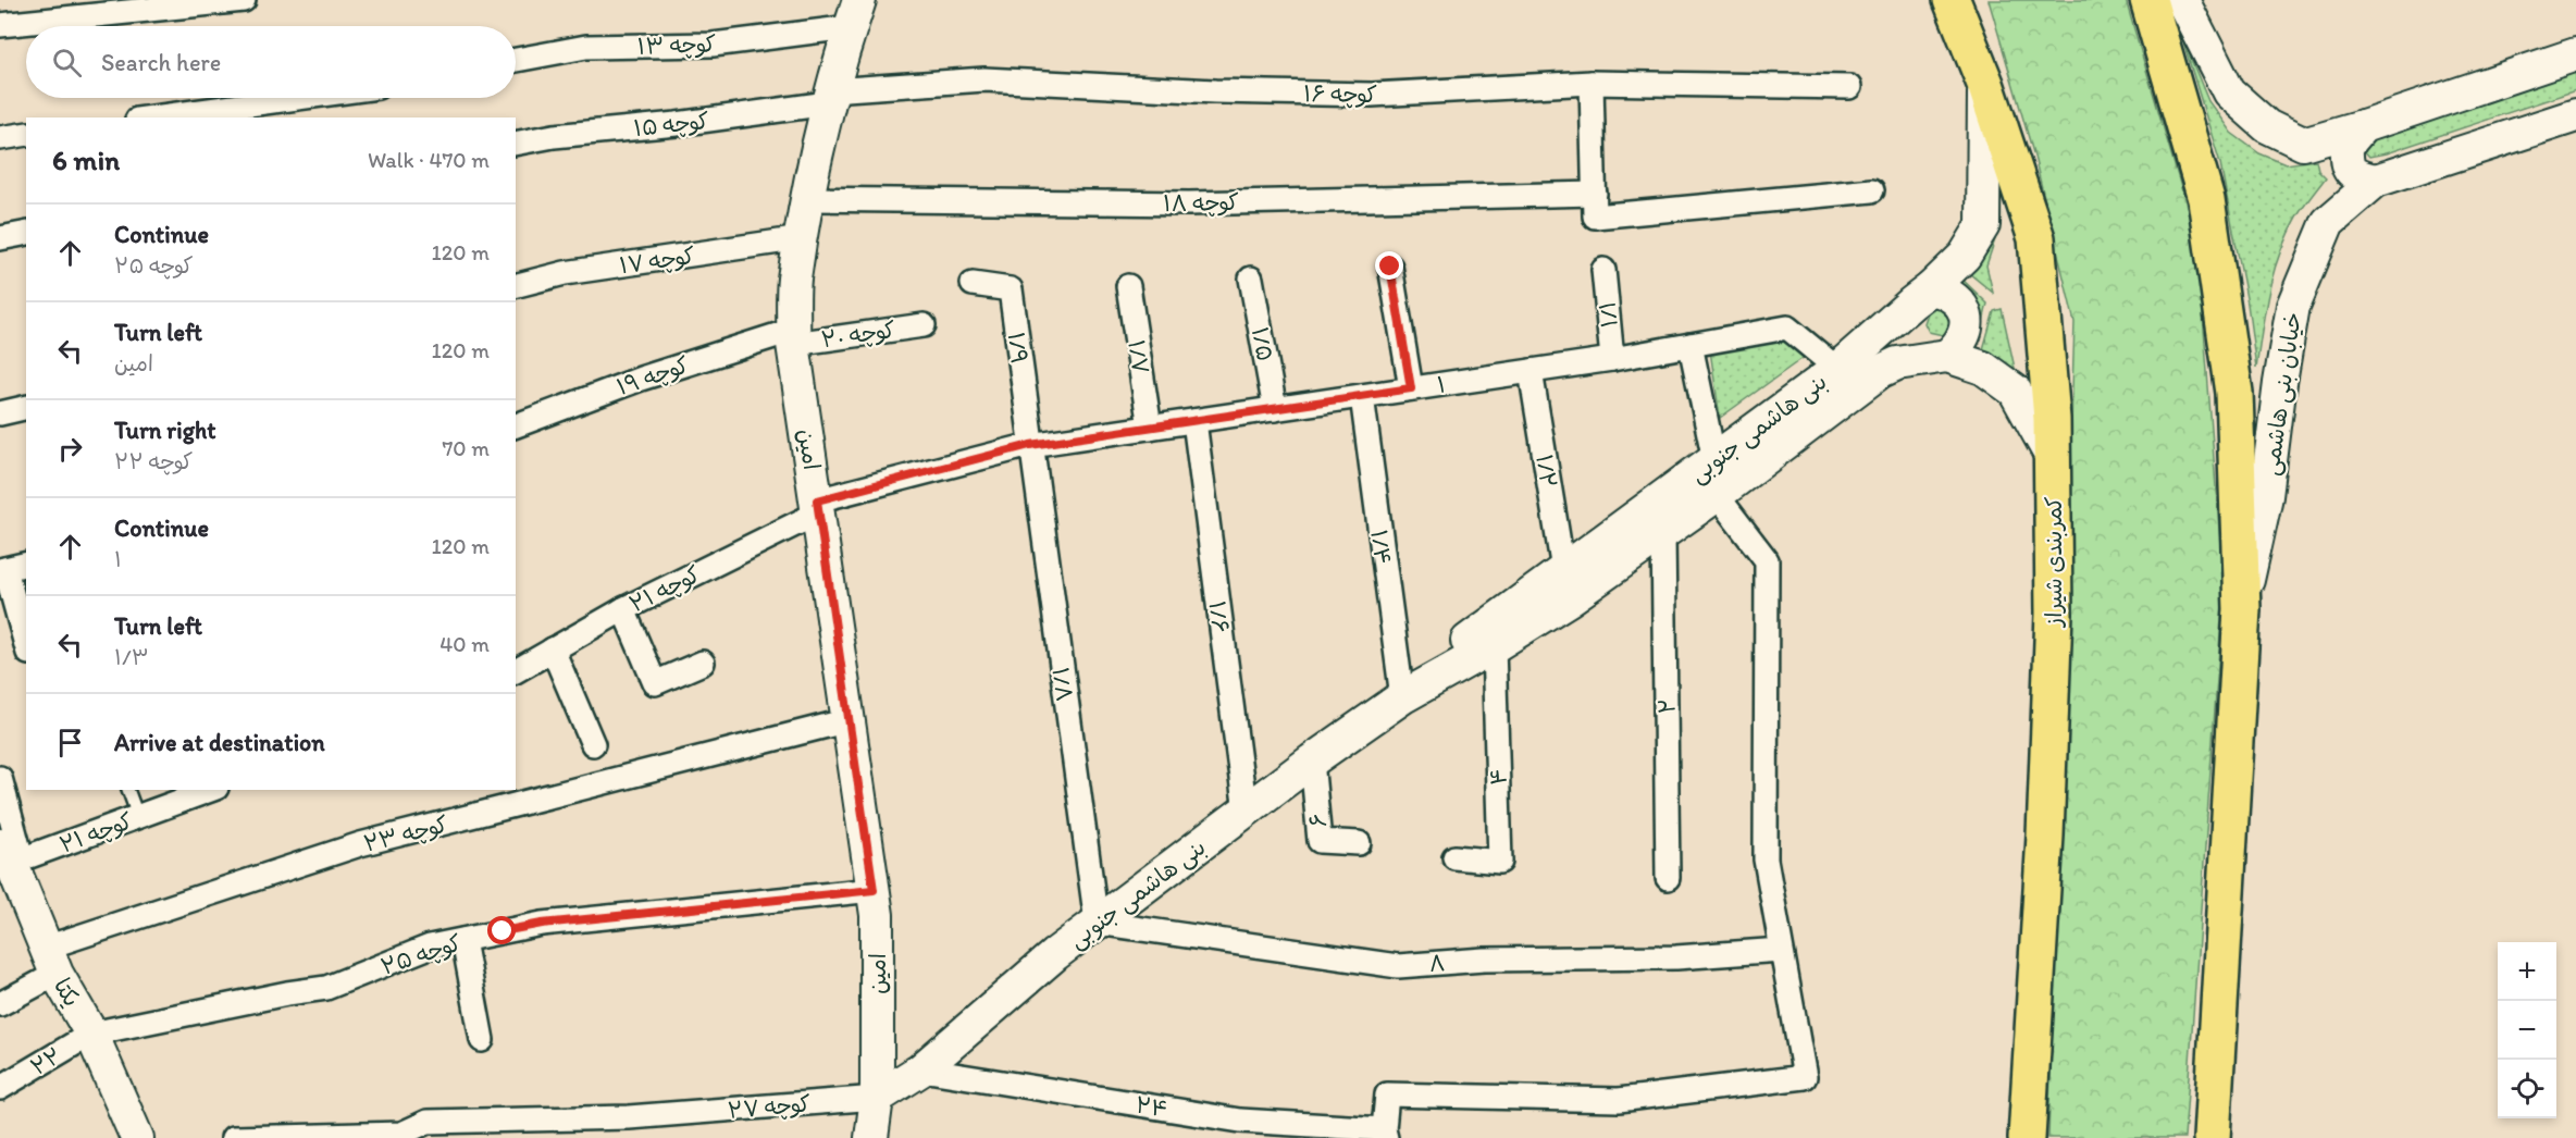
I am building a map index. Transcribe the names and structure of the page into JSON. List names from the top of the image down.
{
  "streets": {
    "highway": ["کمربندی شیراز"],
    "street": [
      "کوچه ۱۳",
      "کوچه ۱۶",
      "کوچه ۱۵",
      "کوچه ۱۸",
      "کوچه ۱۷",
      "۱/۱",
      "کوچه ۲۰",
      "۱/۵",
      "۱/۹",
      "۱/۷",
      "کوچه ۱۹",
      "۱",
      "خیابان بنی هاشمی",
      "بنی هاشمی جنوبی",
      "امین",
      "۱/۲",
      "۱/۴",
      "کوچه ۲۱",
      "۱/۶",
      "۱/۸",
      "۲",
      "۴",
      "۶",
      "کوچه ۲۳",
      "کوچه ۲۵",
      "۸",
      "یکتا",
      "۲۲",
      "کوچه ۲۷",
      "۲۴"
    ]
  },
  "crossings": [
    ["کوچه ۱۳", "امین"],
    ["کوچه ۱۶", "کوچه ۱۵"],
    ["کوچه ۱۶", "امین"],
    ["کوچه ۱۵", "امین"],
    ["کوچه ۱۸", "امین"],
    ["کوچه ۱۷", "امین"],
    ["۱/۱", "۱"],
    ["کوچه ۲۰", "کوچه ۱۹"],
    ["کوچه ۲۰", "امین"],
    ["۱/۵", "۱"],
    ["۱/۹", "۱"],
    ["۱/۹", "کوچه ۲۱"],
    ["۱/۹", "۱/۸"],
    ["۱/۷", "۱"],
    ["کوچه ۱۹", "امین"],
    ["۱", "بنی هاشمی جنوبی"],
    ["۱", "۱/۲"],
    ["۱", "۱/۴"],
    ["۱", "کوچه ۲۱"],
    ["۱", "۱/۶"],
    ["۱", "۱/۸"],
    ["بنی هاشمی جنوبی", "امین"],
    ["بنی هاشمی جنوبی", "۱/۲"],
    ["بنی هاشمی جنوبی", "۱/۴"],
    ["بنی هاشمی جنوبی", "کمربندی شیراز"],
    ["بنی هاشمی جنوبی", "۱/۶"],
    ["بنی هاشمی جنوبی", "۱/۸"],
    ["بنی هاشمی جنوبی", "۲"],
    ["بنی هاشمی جنوبی", "۴"],
    ["بنی هاشمی جنوبی", "۶"],
    ["بنی هاشمی جنوبی", "۸"],
    ["بنی هاشمی جنوبی", "کوچه ۲۷"],
    ["بنی هاشمی جنوبی", "۲۴"],
    ["امین", "کوچه ۲۱"],
    ["امین", "کوچه ۲۳"],
    ["امین", "کوچه ۲۵"],
    ["امین", "کوچه ۲۷"],
    ["کوچه ۲۱", "۱/۸"],
    ["کوچه ۲۱", "یکتا"],
    ["۱/۸", "۸"],
    ["کوچه ۲۳", "یکتا"],
    ["کوچه ۲۵", "یکتا"],
    ["کوچه ۲۵", "۲۲"],
    ["یکتا", "۲۲"]
  ],
  "page": {
    "search": "Search here",
    "heading": ["6 min", "Walk · 470 m"],
    "list": [
      ["Continue", "کوچه ۲۵", "120 m"],
      ["Turn left", "امین", "120 m"],
      ["Turn right", "کوچه ۲۲", "70 m"],
      ["Continue", "۱", "120 m"],
      ["Turn left", "۱/۳", "40 m"],
      "Arrive at destination"
    ],
    "map_buttons": ["+", "−"]
  }
}
